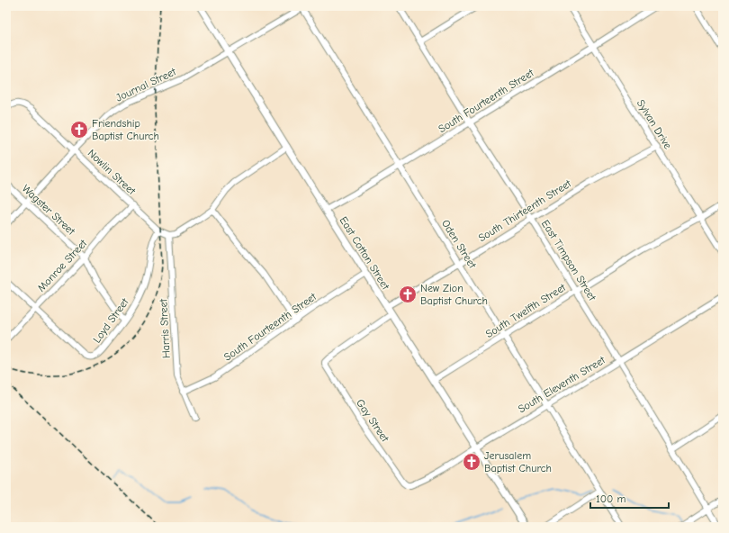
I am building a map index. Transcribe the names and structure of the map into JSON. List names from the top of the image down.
{
  "streets": {
    "main road": ["East Cotton Street"],
    "street": [
      "Journal Street",
      "South Fourteenth Street",
      "Sylvan Drive",
      "Nowlin Street",
      "Wagster Street",
      "South Thirteenth Street",
      "Oden Street",
      "East Timpson Street",
      "Monroe Street",
      "South Twelfth Street",
      "Loyd Street",
      "Harris Street",
      "South Eleventh Street",
      "Gay Street"
    ]
  },
  "crossings": [
    ["Journal Street", "Nowlin Street"],
    ["Journal Street", "Wagster Street"],
    ["Journal Street", "Oden Street"],
    ["Journal Street", "East Cotton Street"],
    ["South Fourteenth Street", "Sylvan Drive"],
    ["South Fourteenth Street", "Oden Street"],
    ["South Fourteenth Street", "East Cotton Street"],
    ["South Fourteenth Street", "East Timpson Street"],
    ["South Fourteenth Street", "Harris Street"],
    ["Sylvan Drive", "South Thirteenth Street"],
    ["Sylvan Drive", "South Twelfth Street"],
    ["Nowlin Street", "Monroe Street"],
    ["Nowlin Street", "Loyd Street"],
    ["Wagster Street", "Monroe Street"],
    ["Wagster Street", "Loyd Street"],
    ["South Thirteenth Street", "Oden Street"],
    ["South Thirteenth Street", "East Cotton Street"],
    ["South Thirteenth Street", "East Timpson Street"],
    ["Oden Street", "South Twelfth Street"],
    ["Oden Street", "South Eleventh Street"],
    ["East Cotton Street", "South Twelfth Street"],
    ["East Cotton Street", "South Eleventh Street"],
    ["East Cotton Street", "Gay Street"],
    ["East Timpson Street", "South Twelfth Street"],
    ["East Timpson Street", "South Eleventh Street"],
    ["Monroe Street", "Loyd Street"],
    ["South Eleventh Street", "Gay Street"]
  ],
  "places": {
    "church": ["Friendship Baptist Church", "New Zion Baptist Church", "Jerusalem Baptist Church"]
  },
  "scale_bar": "100 m"
}
